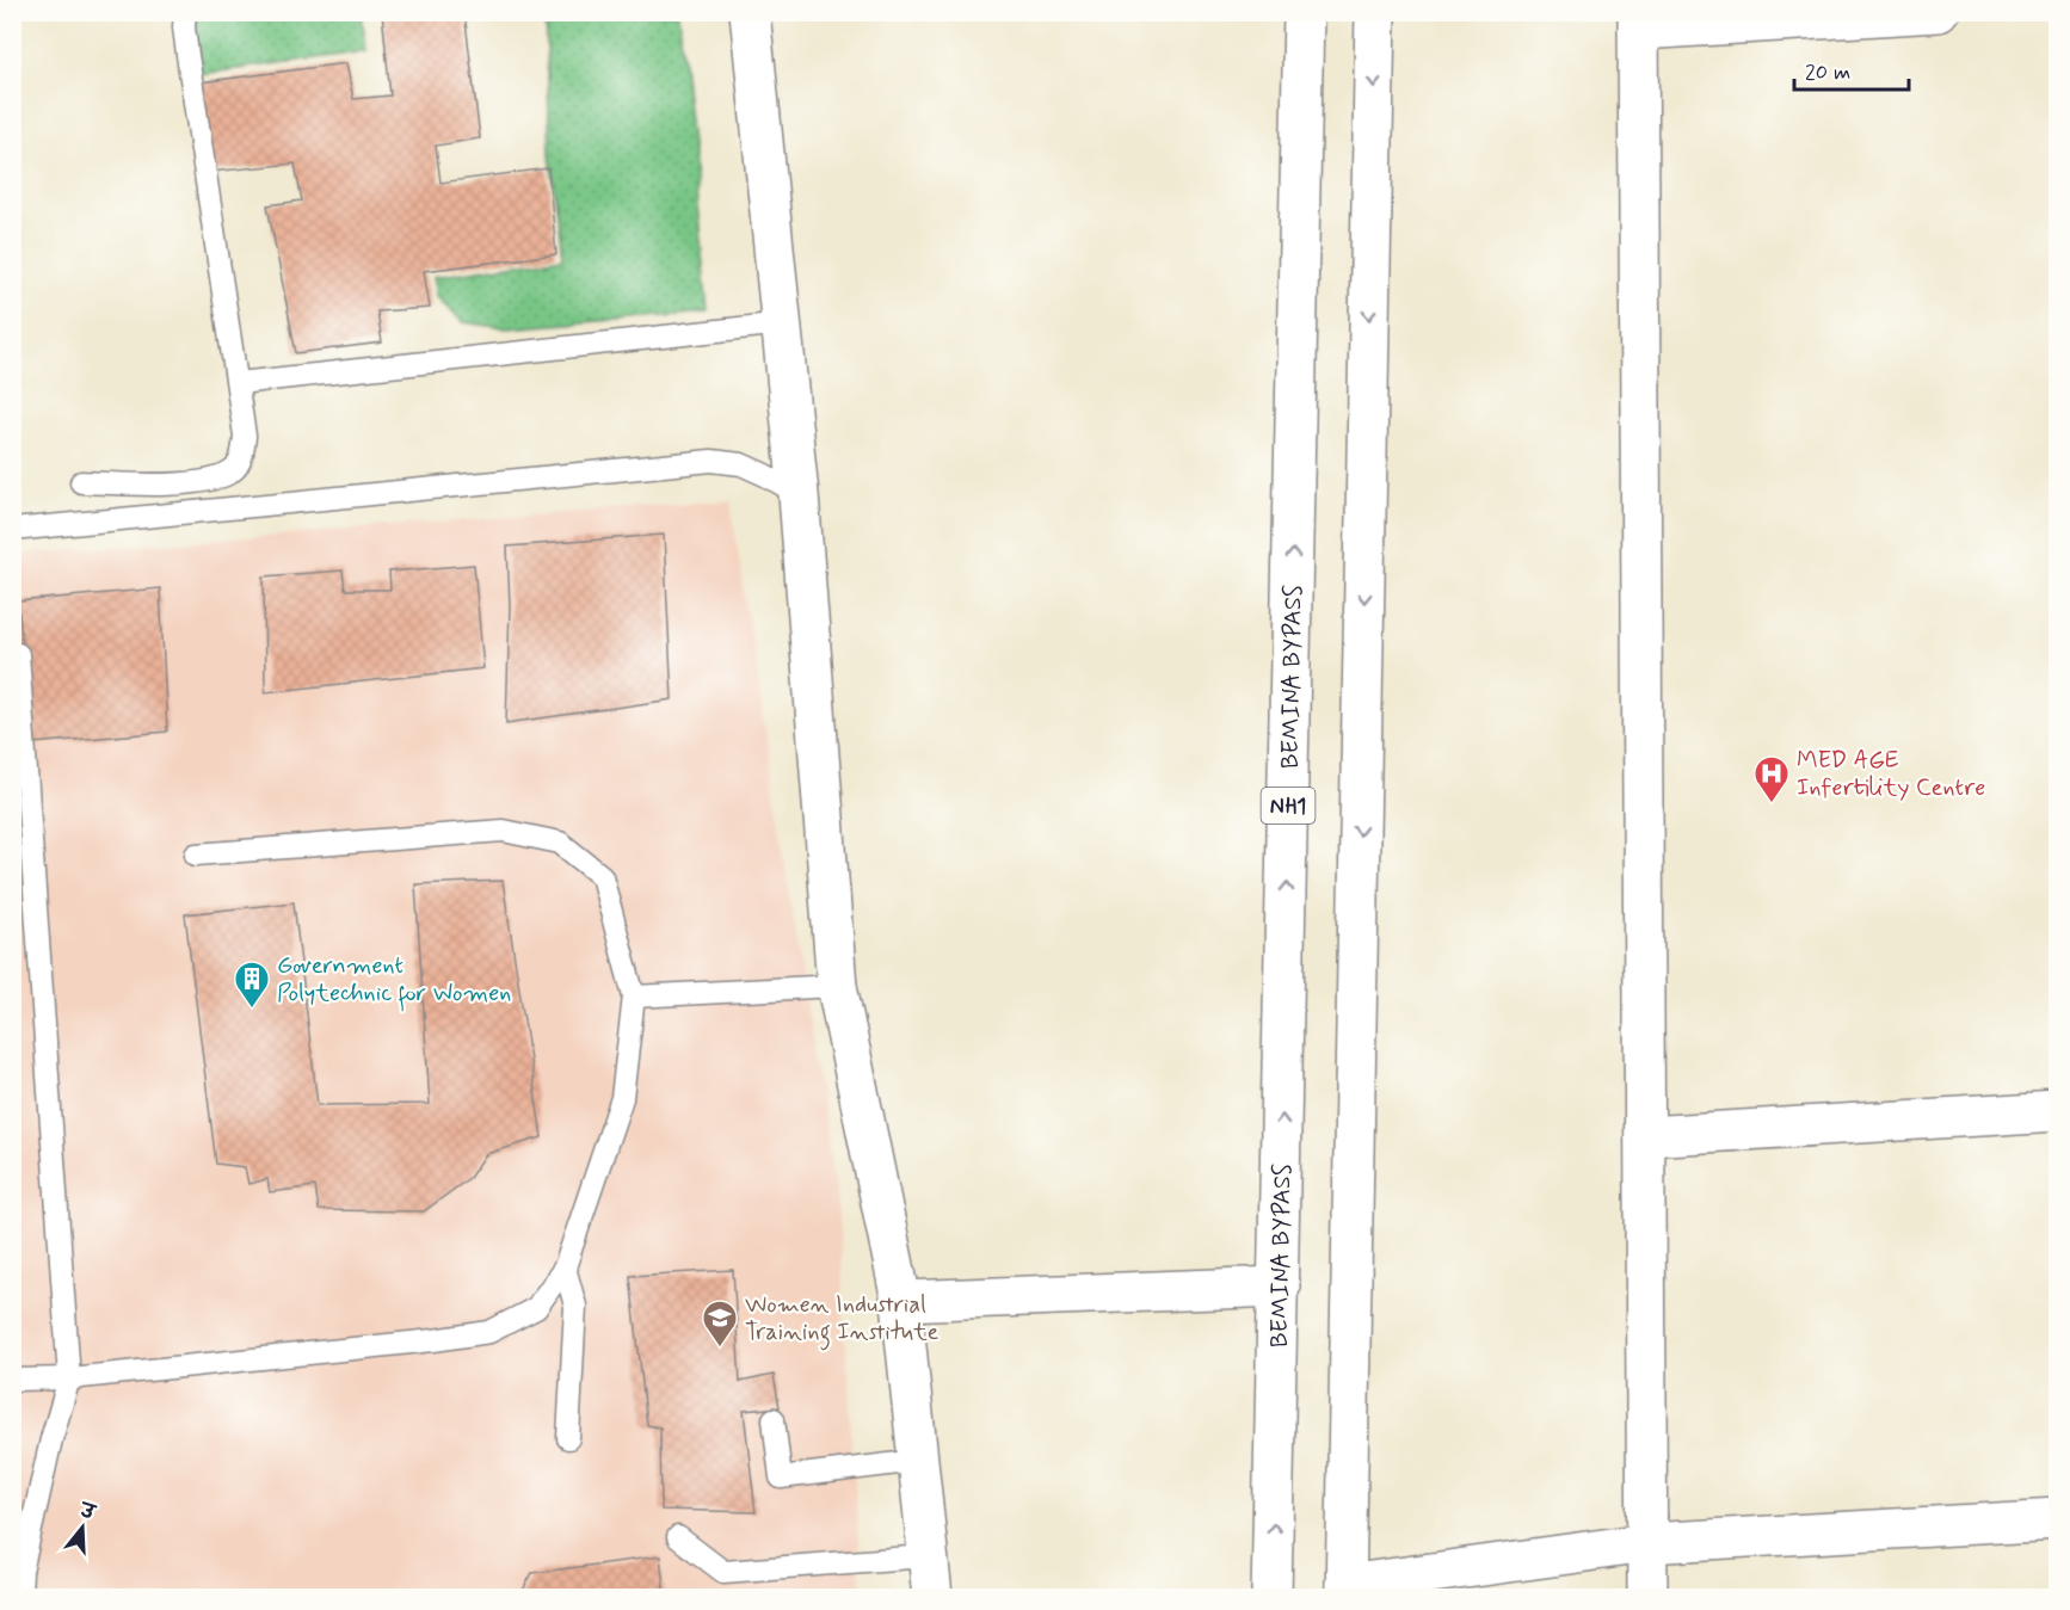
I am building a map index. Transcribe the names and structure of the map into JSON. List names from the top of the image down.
{
  "streets": {
    "main road": ["BEMINA BYPASS", "NH1"]
  },
  "places": {
    "hospital": ["MED AGE Infertility Centre"],
    "building": ["Government Polytechnic for Women"],
    "school or university": ["Women Industrial Training Institute"]
  },
  "scale_bar": "20 m",
  "north": "top"
}
